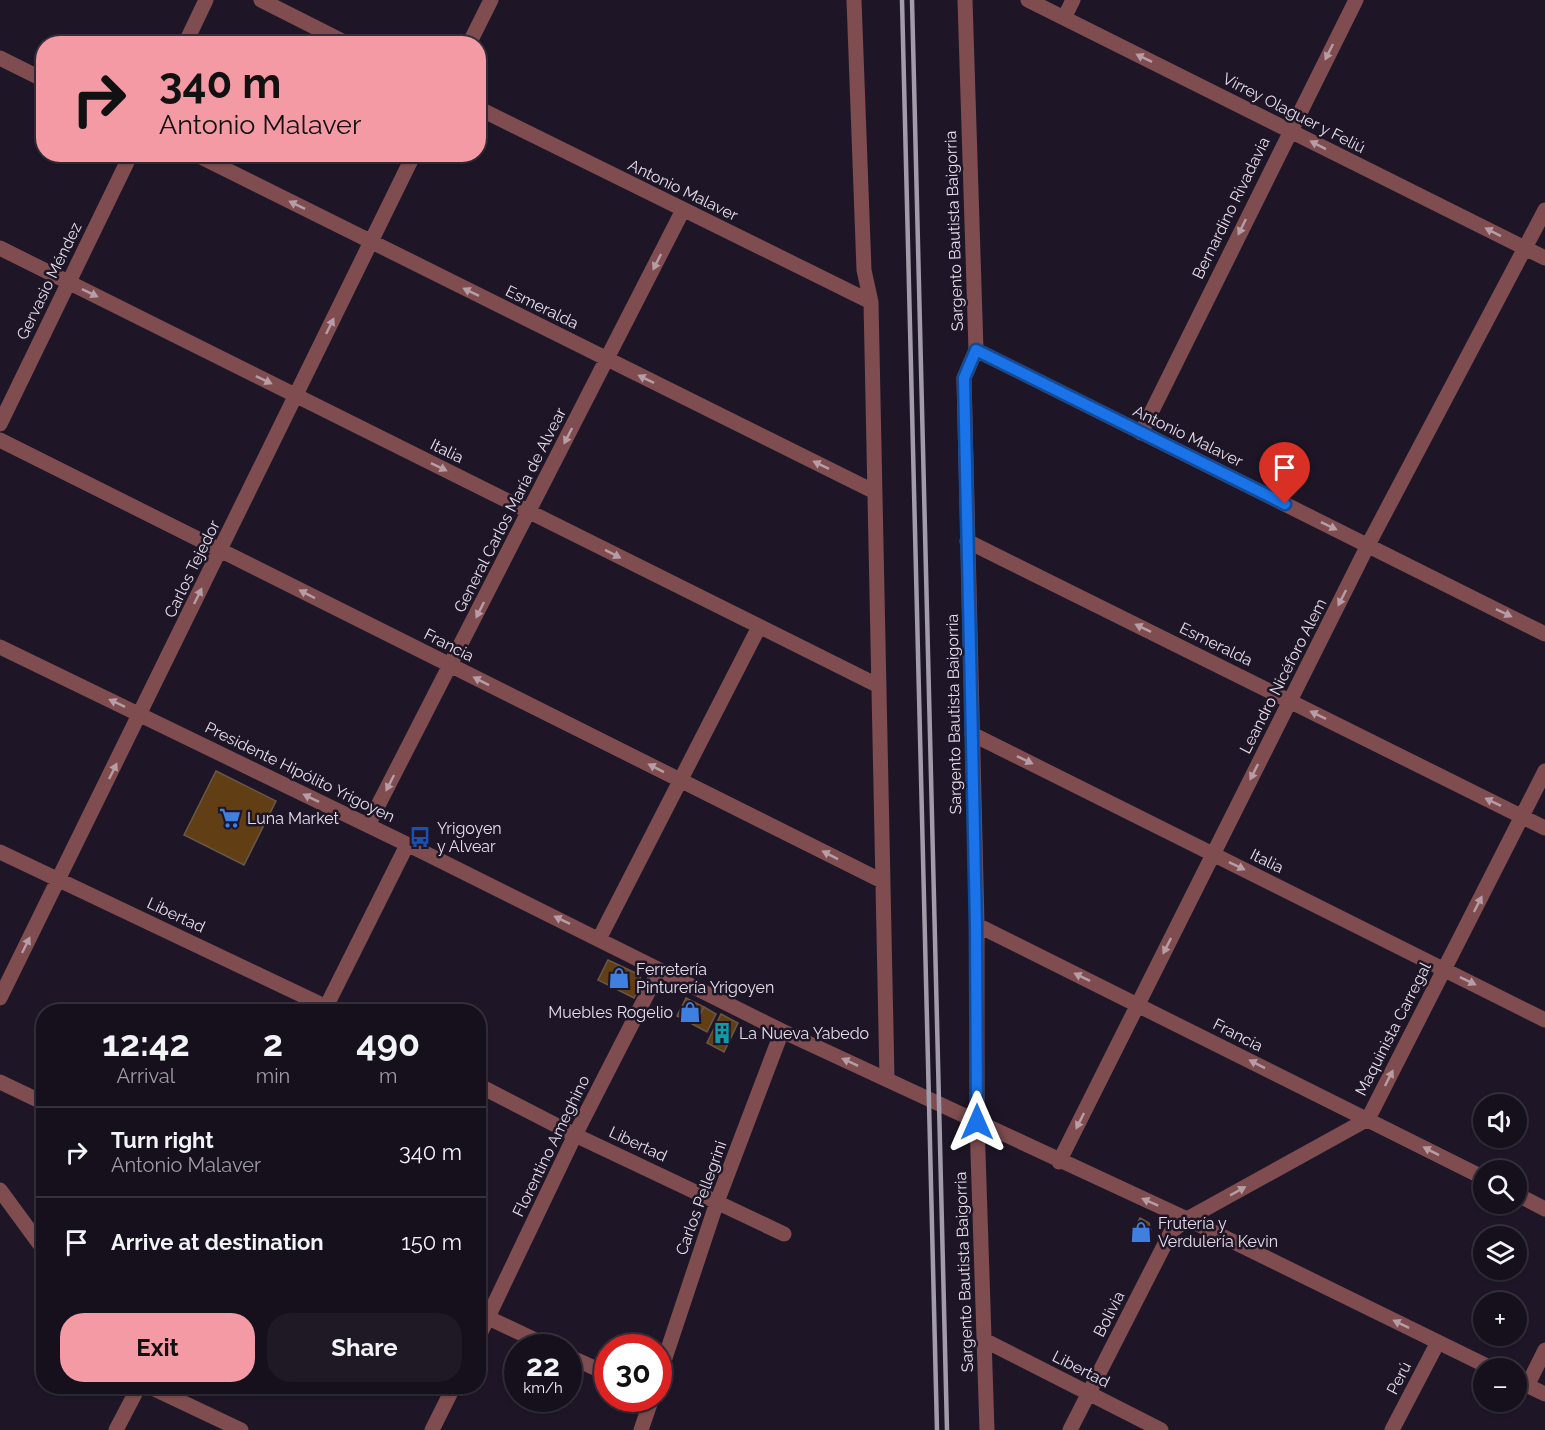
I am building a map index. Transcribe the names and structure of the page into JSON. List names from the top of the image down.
{
  "streets": {
    "street": [
      "Virrey Olaguer y Feliú",
      "Antonio Malaver",
      "Bernardino Rivadavia",
      "Sargento Bautista Baigorria",
      "Gervasio Méndez",
      "Esmeralda",
      "Italia",
      "General Carlos María de Alvear",
      "Carlos Tejedor",
      "Francia",
      "Leandro Nicéforo Alem",
      "Presidente Hipólito Yrigoyen",
      "Libertad",
      "Maquinista Carregal",
      "Florentino Ameghino",
      "Carlos Pellegrini",
      "Bolivia",
      "Perú"
    ]
  },
  "crossings": [
    ["Virrey Olaguer y Feliú", "Bernardino Rivadavia"],
    ["Virrey Olaguer y Feliú", "Leandro Nicéforo Alem"],
    ["Antonio Malaver", "Bernardino Rivadavia"],
    ["Antonio Malaver", "Sargento Bautista Baigorria"],
    ["Antonio Malaver", "General Carlos María de Alvear"],
    ["Antonio Malaver", "Leandro Nicéforo Alem"],
    ["Sargento Bautista Baigorria", "Esmeralda"],
    ["Sargento Bautista Baigorria", "Italia"],
    ["Sargento Bautista Baigorria", "Francia"],
    ["Sargento Bautista Baigorria", "Presidente Hipólito Yrigoyen"],
    ["Sargento Bautista Baigorria", "Libertad"],
    ["Gervasio Méndez", "Italia"],
    ["Esmeralda", "General Carlos María de Alvear"],
    ["Esmeralda", "Carlos Tejedor"],
    ["Esmeralda", "Leandro Nicéforo Alem"],
    ["Esmeralda", "Maquinista Carregal"],
    ["Italia", "General Carlos María de Alvear"],
    ["Italia", "Carlos Tejedor"],
    ["Italia", "Leandro Nicéforo Alem"],
    ["Italia", "Maquinista Carregal"],
    ["General Carlos María de Alvear", "Francia"],
    ["General Carlos María de Alvear", "Presidente Hipólito Yrigoyen"],
    ["Carlos Tejedor", "Francia"],
    ["Carlos Tejedor", "Presidente Hipólito Yrigoyen"],
    ["Carlos Tejedor", "Libertad"],
    ["Francia", "Leandro Nicéforo Alem"],
    ["Francia", "Maquinista Carregal"],
    ["Leandro Nicéforo Alem", "Presidente Hipólito Yrigoyen"],
    ["Presidente Hipólito Yrigoyen", "Maquinista Carregal"],
    ["Presidente Hipólito Yrigoyen", "Florentino Ameghino"],
    ["Presidente Hipólito Yrigoyen", "Carlos Pellegrini"],
    ["Presidente Hipólito Yrigoyen", "Bolivia"],
    ["Presidente Hipólito Yrigoyen", "Perú"],
    ["Libertad", "Florentino Ameghino"],
    ["Libertad", "Carlos Pellegrini"],
    ["Libertad", "Bolivia"],
    ["Maquinista Carregal", "Bolivia"]
  ],
  "one_way": [
    "Virrey Olaguer y Feliú",
    "Antonio Malaver",
    "Bernardino Rivadavia",
    "Esmeralda",
    "Italia",
    "General Carlos María de Alvear",
    "Carlos Tejedor",
    "Francia",
    "Leandro Nicéforo Alem",
    "Presidente Hipólito Yrigoyen",
    "Maquinista Carregal"
  ],
  "places": {
    "supermarket": ["Luna Market"],
    "bus stop": ["Yrigoyen y Alvear"],
    "shop": ["Ferretería Pinturería Yrigoyen", "Muebles Rogelio", "Frutería y Verdulería Kevin"],
    "building": ["La Nueva Yabedo"]
  },
  "page": {
    "turn": ["340 m", "Antonio Malaver"],
    "eta": [
      "12:42",
      "Arrival",
      "2",
      "min",
      "490",
      "m"
    ],
    "map_buttons": ["+", "−"],
    "list": [
      {
        "name": "Turn right",
        "note": "Antonio Malaver",
        "value": "340 m"
      },
      {
        "name": "Arrive at destination",
        "value": "150 m"
      }
    ],
    "buttons": ["Exit", "Share"],
    "speed": "22 km/h",
    "limit": "30"
  }
}
